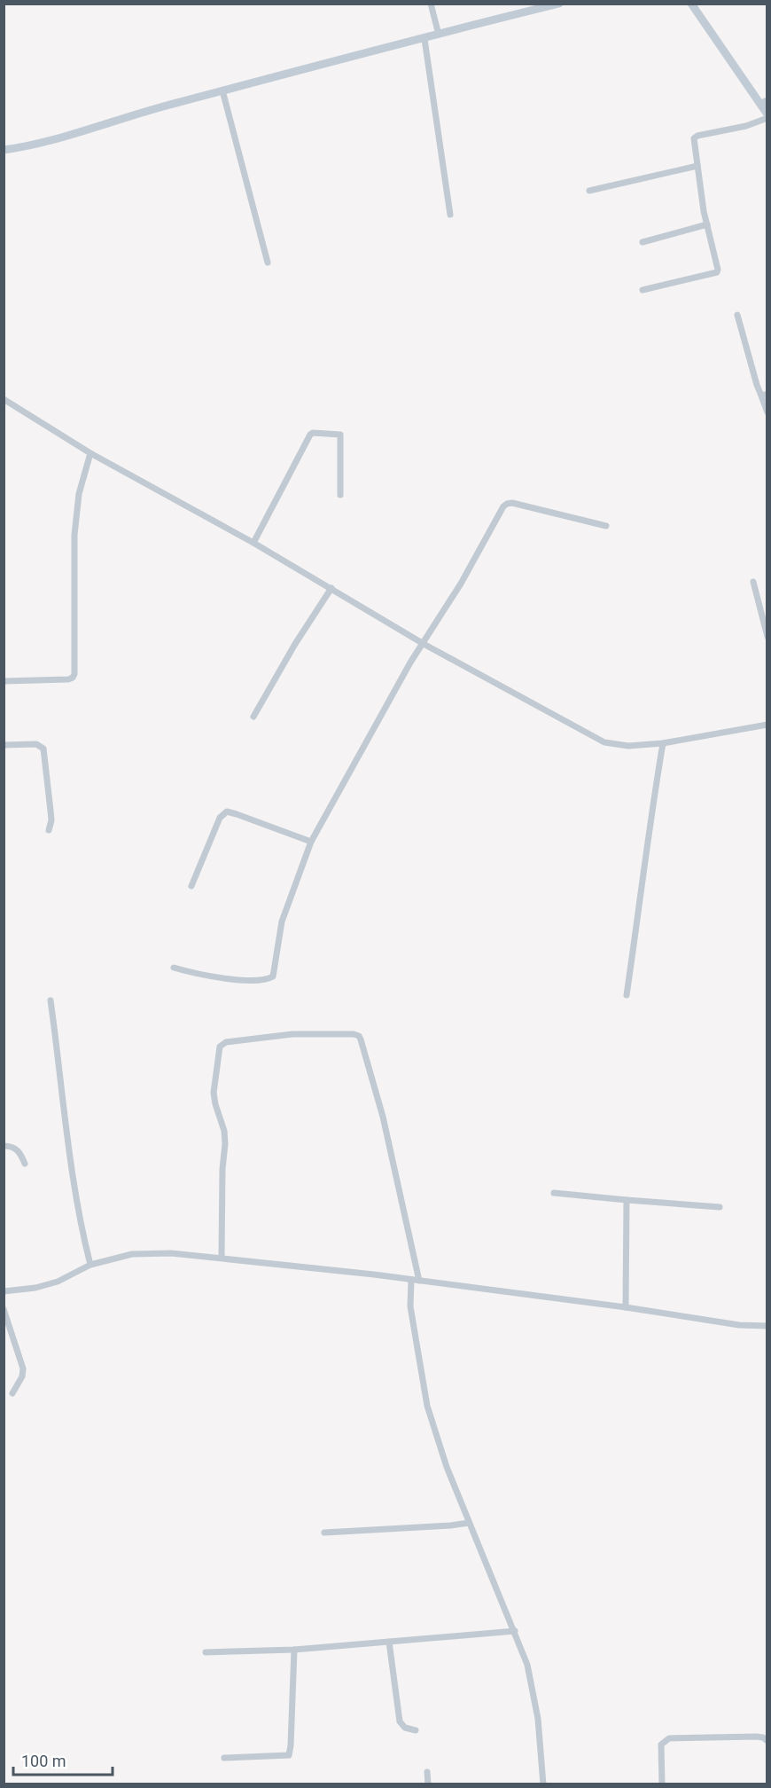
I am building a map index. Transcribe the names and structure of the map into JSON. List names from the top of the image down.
{
  "scale_bar": "100 m"
}
